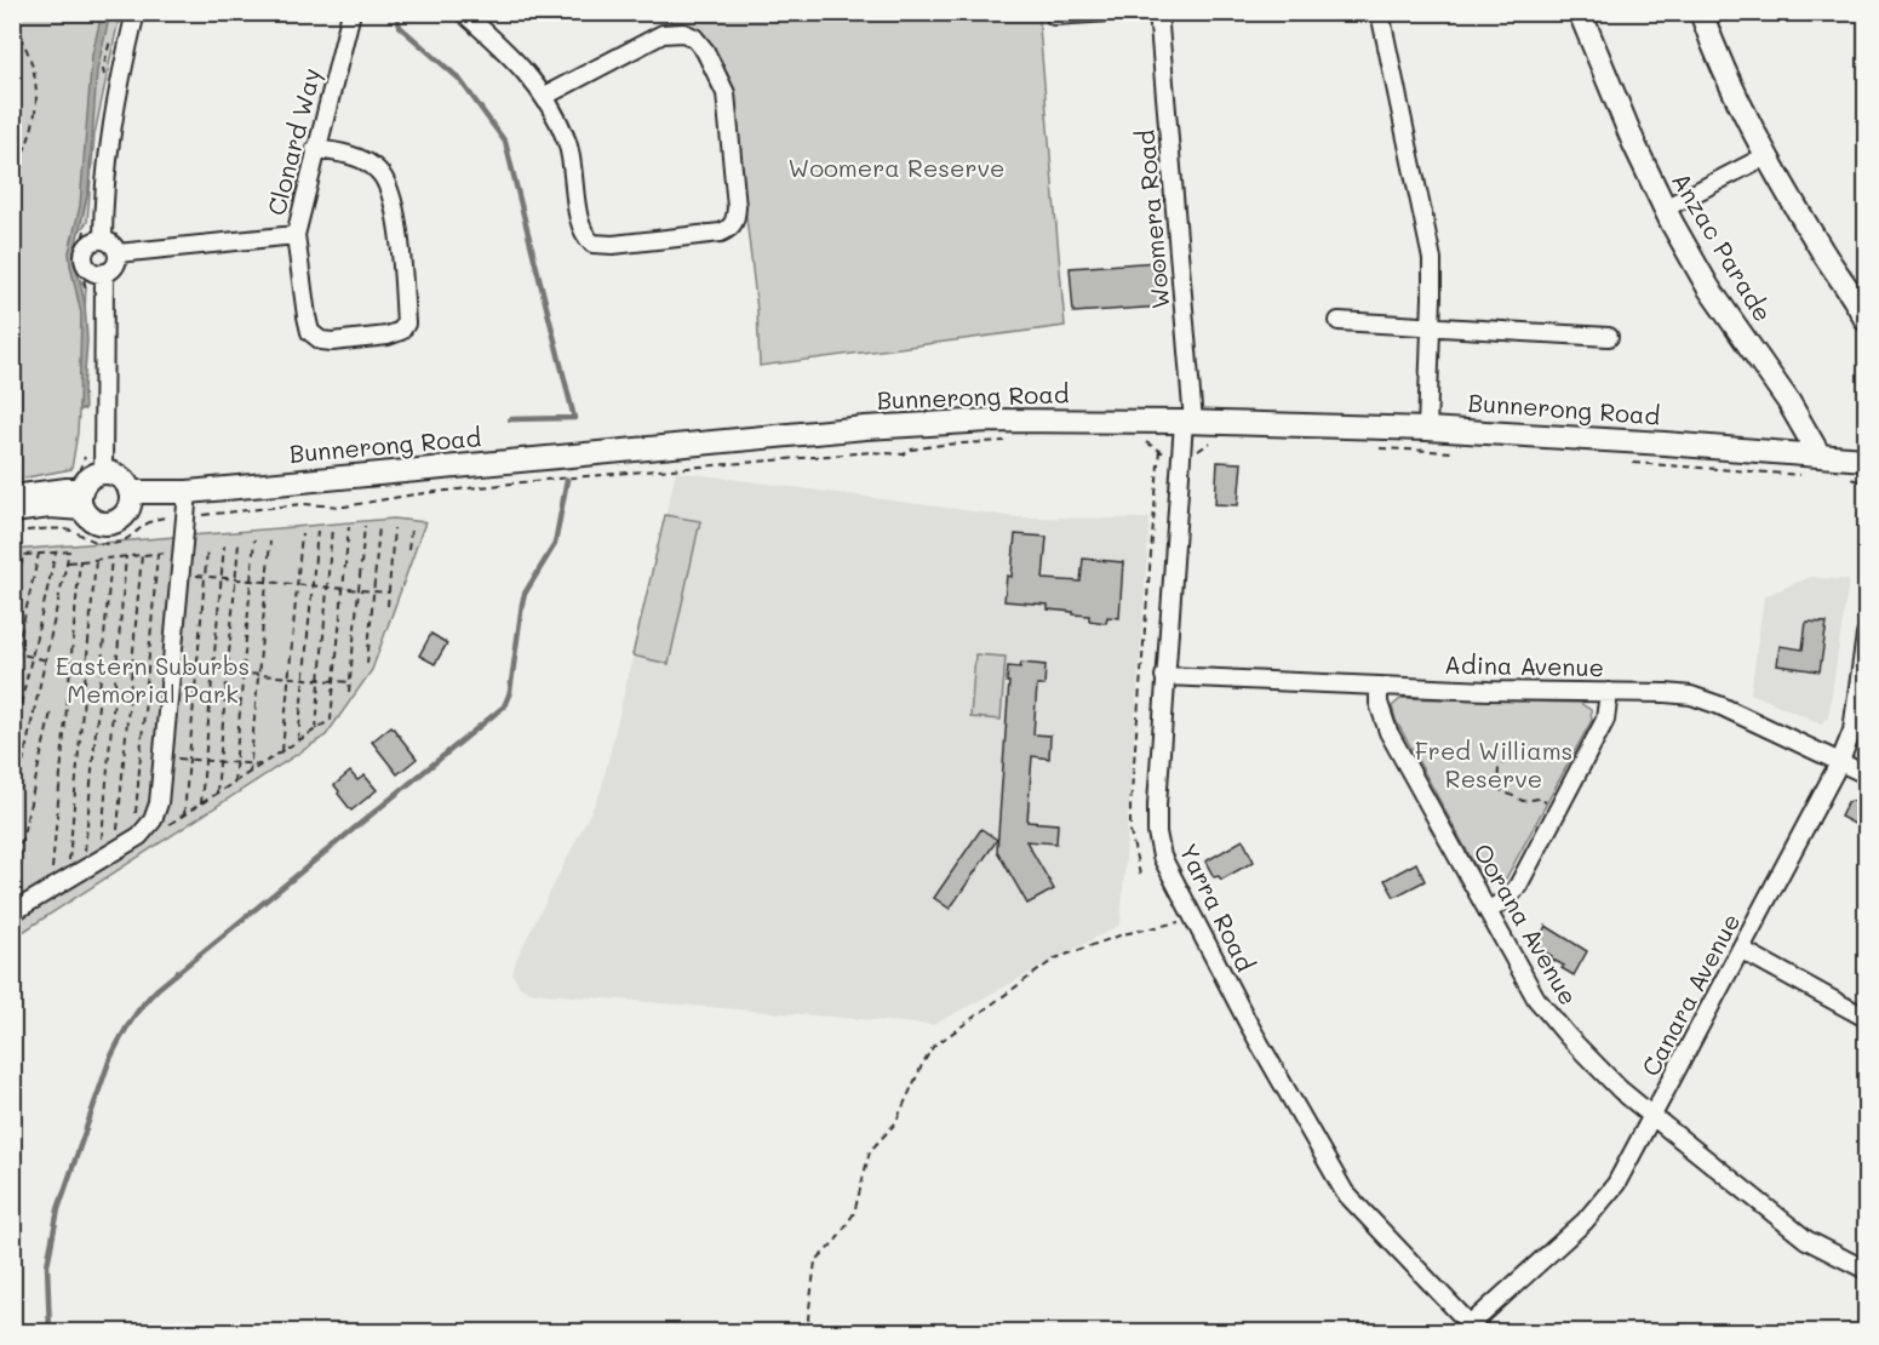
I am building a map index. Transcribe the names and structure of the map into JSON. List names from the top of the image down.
{
  "streets": {
    "main road": ["Anzac Parade", "Bunnerong Road"],
    "street": [
      "Clonard Way",
      "Woomera Road",
      "Adina Avenue",
      "Yarra Road",
      "Oorana Avenue",
      "Canara Avenue"
    ]
  },
  "crossings": [
    ["Woomera Road", "Bunnerong Road"],
    ["Woomera Road", "Yarra Road"],
    ["Anzac Parade", "Bunnerong Road"],
    ["Bunnerong Road", "Yarra Road"],
    ["Adina Avenue", "Yarra Road"],
    ["Adina Avenue", "Oorana Avenue"],
    ["Adina Avenue", "Canara Avenue"],
    ["Yarra Road", "Canara Avenue"],
    ["Oorana Avenue", "Canara Avenue"]
  ],
  "parks": ["Woomera Reserve", "Eastern Suburbs Memorial Park", "Fred Williams Reserve"]
}
